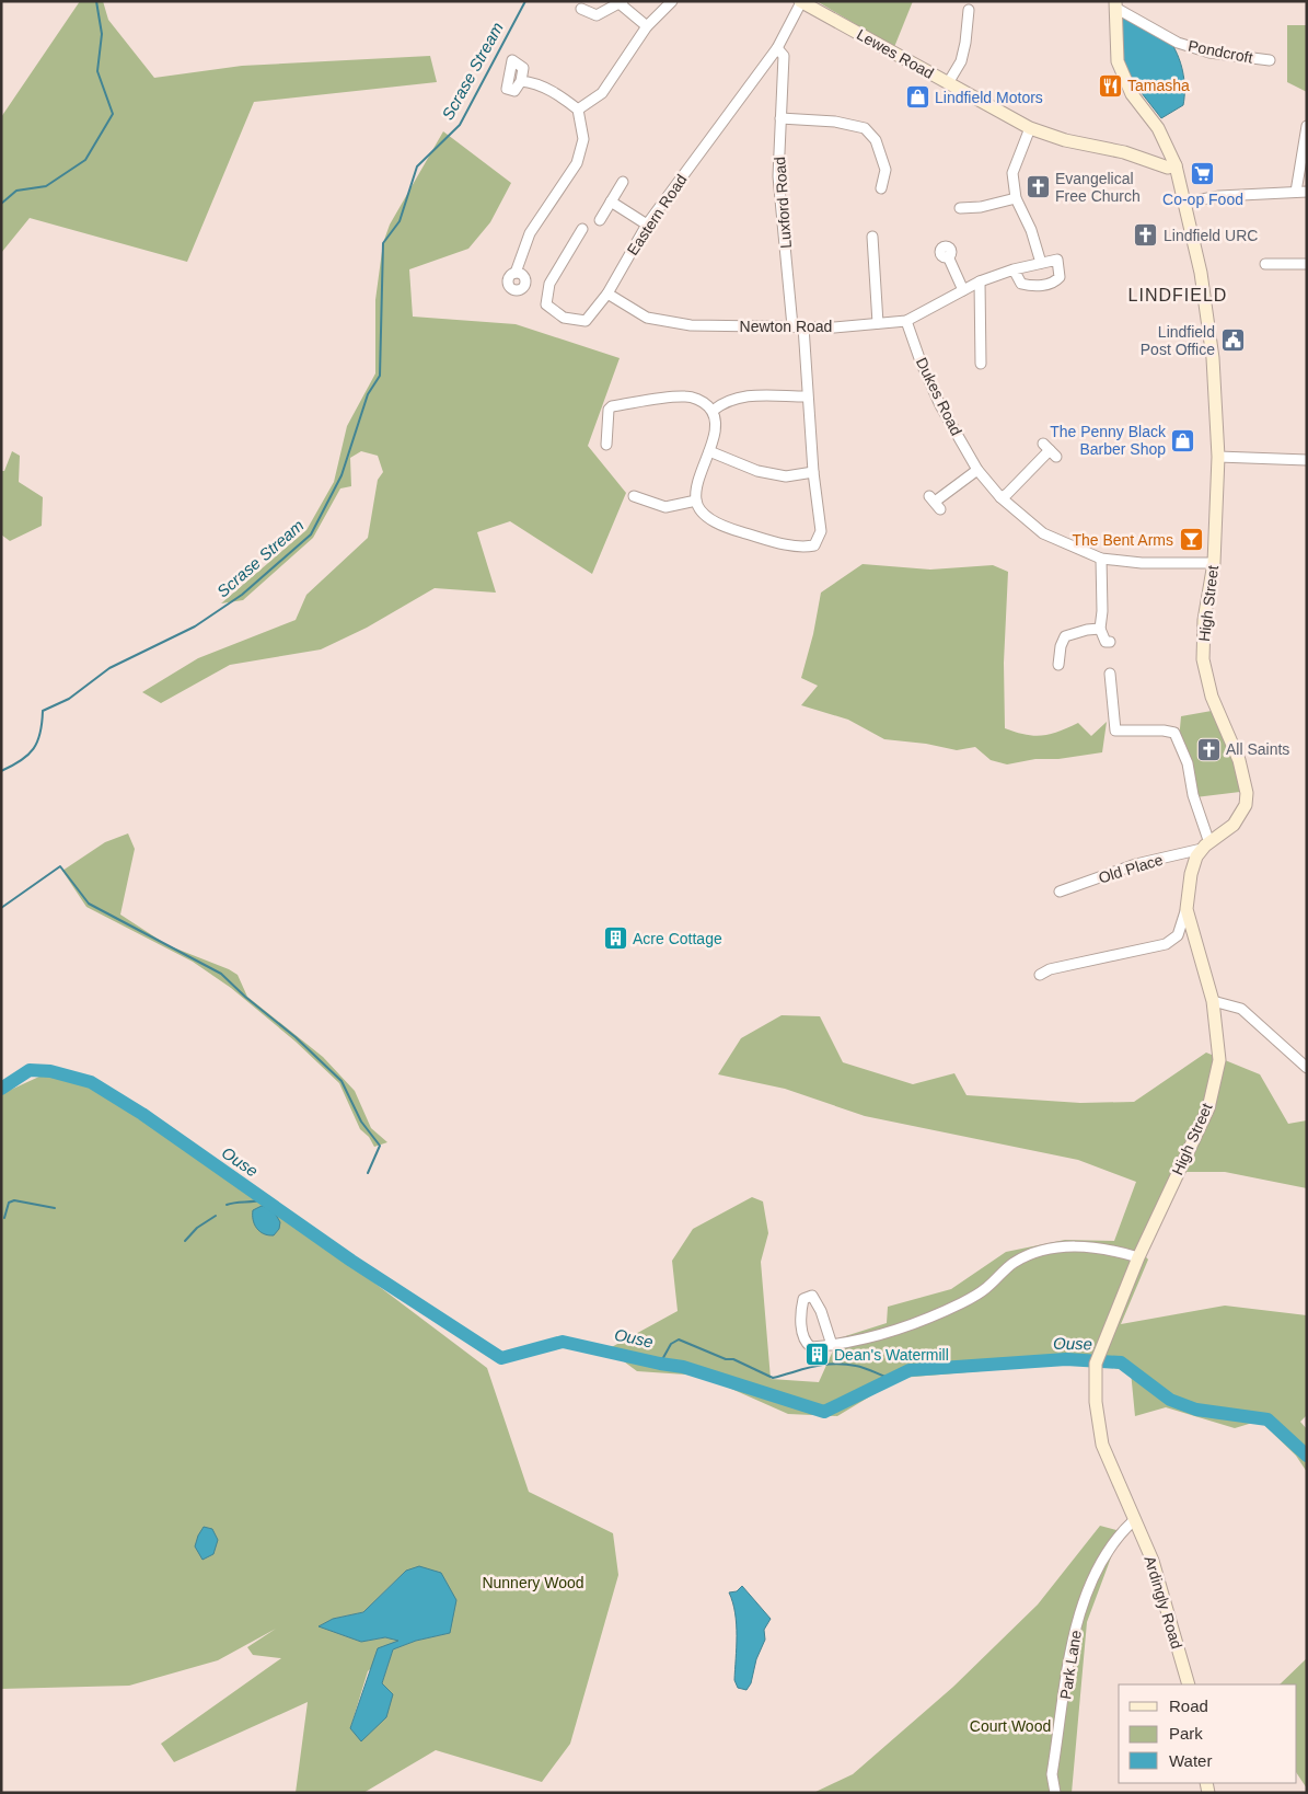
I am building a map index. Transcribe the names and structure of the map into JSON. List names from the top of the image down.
{
  "streets": {
    "main road": ["Lewes Road", "High Street", "Ardingly Road"],
    "street": [
      "Pondcroft",
      "Luxford Road",
      "Eastern Road",
      "Newton Road",
      "Dukes Road",
      "Old Place",
      "Park Lane"
    ]
  },
  "crossings": [
    ["Pondcroft", "High Street"],
    ["Lewes Road", "Eastern Road"],
    ["Lewes Road", "High Street"],
    ["Luxford Road", "Eastern Road"],
    ["Luxford Road", "Newton Road"],
    ["Eastern Road", "Newton Road"],
    ["Newton Road", "Dukes Road"],
    ["Dukes Road", "High Street"],
    ["High Street", "Old Place"],
    ["High Street", "Ardingly Road"],
    ["High Street", "Park Lane"],
    ["Ardingly Road", "Park Lane"]
  ],
  "districts": ["LINDFIELD"],
  "water": ["Scrase Stream", "Ouse"],
  "parks": ["Nunnery Wood", "Court Wood"],
  "places": {
    "restaurant": ["Tamasha"],
    "shop": ["Lindfield Motors", "The Penny Black Barber Shop"],
    "supermarket": ["Co-op Food"],
    "church": ["Evangelical Free Church", "Lindfield URC", "All Saints"],
    "public building": ["Lindfield Post Office"],
    "bar": ["The Bent Arms"],
    "building": ["Acre Cottage", "Dean's Watermill"]
  },
  "legend": ["Road", "Park", "Water"]
}
